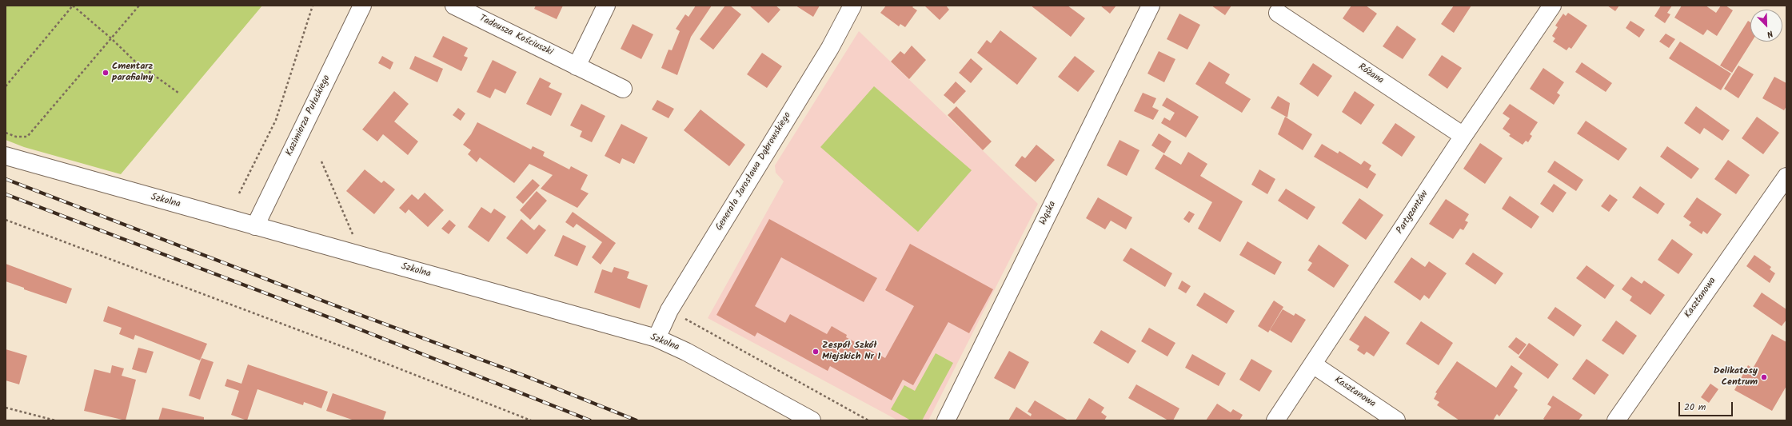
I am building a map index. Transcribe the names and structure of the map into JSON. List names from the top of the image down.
{
  "streets": {
    "street": [
      "Tadeusza Kościuszki",
      "Różana",
      "Kazimierza Pułaskiego",
      "Generała Jarosława Dąbrowskiego",
      "Szkolna",
      "Partyzantów",
      "Wąska",
      "Kasztanowa"
    ]
  },
  "crossings": [
    ["Różana", "Partyzantów"],
    ["Kazimierza Pułaskiego", "Szkolna"],
    ["Generała Jarosława Dąbrowskiego", "Szkolna"],
    ["Partyzantów", "Kasztanowa"]
  ],
  "places": ["Cmentarz parafialny", "Zespół Szkół Miejskich Nr 1", "Delikatesy Centrum"],
  "scale_bar": "20 m",
  "north": "bottom right"
}
